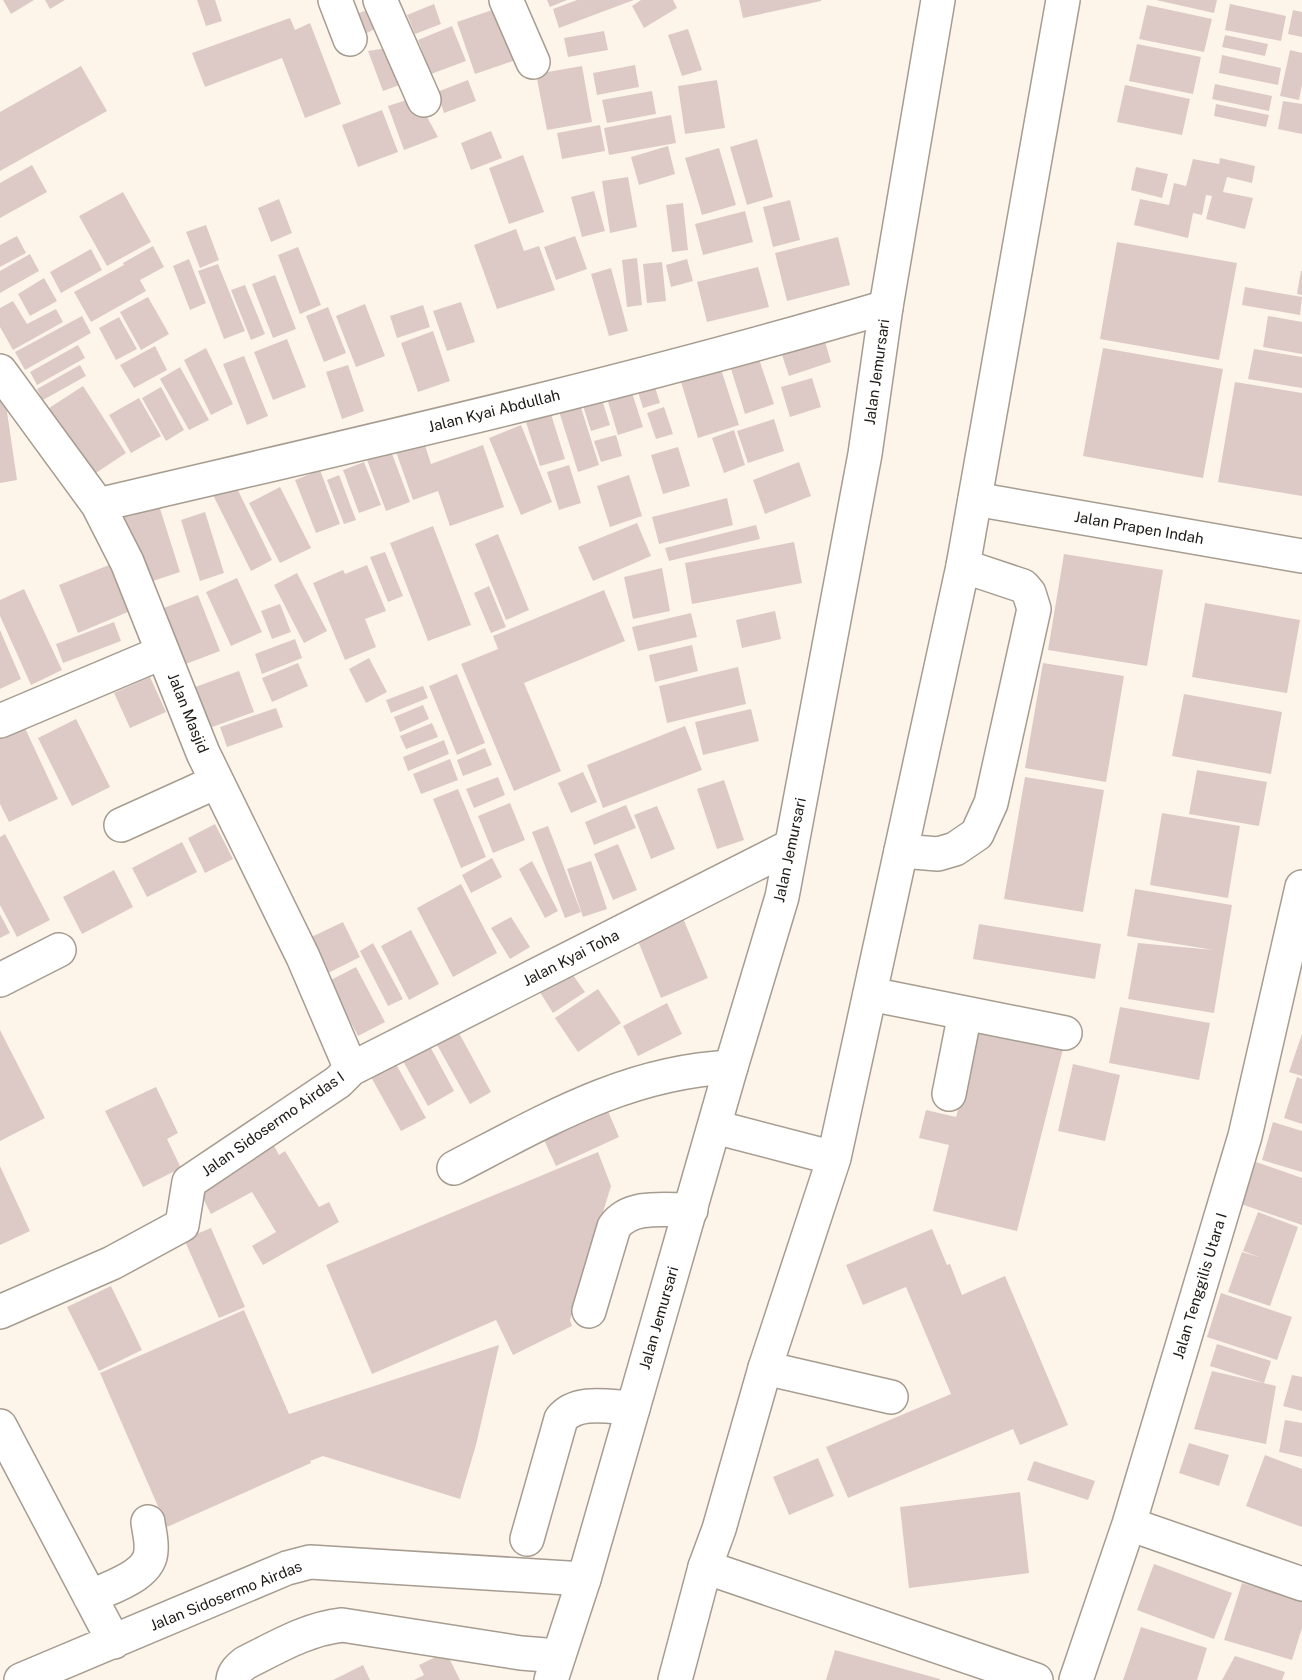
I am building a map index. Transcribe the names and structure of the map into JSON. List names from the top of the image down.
{
  "streets": {
    "street": [
      "Jalan Jemursari",
      "Jalan Kyai Abdullah",
      "Jalan Prapen Indah",
      "Jalan Masjid",
      "Jalan Kyai Toha",
      "Jalan Sidosermo Airdas I",
      "Jalan Tenggilis Utara I",
      "Jalan Sidosermo Airdas"
    ]
  },
  "crossings": [
    ["Jalan Jemursari", "Jalan Kyai Abdullah"],
    ["Jalan Jemursari", "Jalan Kyai Toha"],
    ["Jalan Jemursari", "Jalan Sidosermo Airdas"],
    ["Jalan Kyai Abdullah", "Jalan Masjid"],
    ["Jalan Masjid", "Jalan Kyai Toha"],
    ["Jalan Masjid", "Jalan Sidosermo Airdas I"],
    ["Jalan Kyai Toha", "Jalan Sidosermo Airdas I"]
  ]
}
